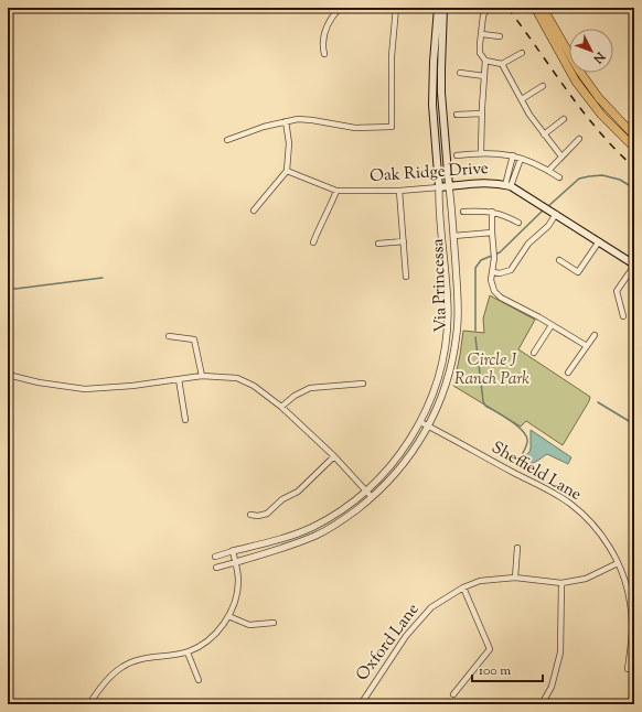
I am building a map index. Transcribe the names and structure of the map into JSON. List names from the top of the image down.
{
  "streets": {
    "main road": ["Oak Ridge Drive", "Via Princessa"],
    "street": ["Sheffield Lane", "Oxford Lane"]
  },
  "crossings": [
    ["Oak Ridge Drive", "Via Princessa"],
    ["Via Princessa", "Sheffield Lane"],
    ["Sheffield Lane", "Oxford Lane"]
  ],
  "parks": ["Circle J Ranch Park"],
  "scale_bar": "100 m",
  "north": "bottom right"
}
